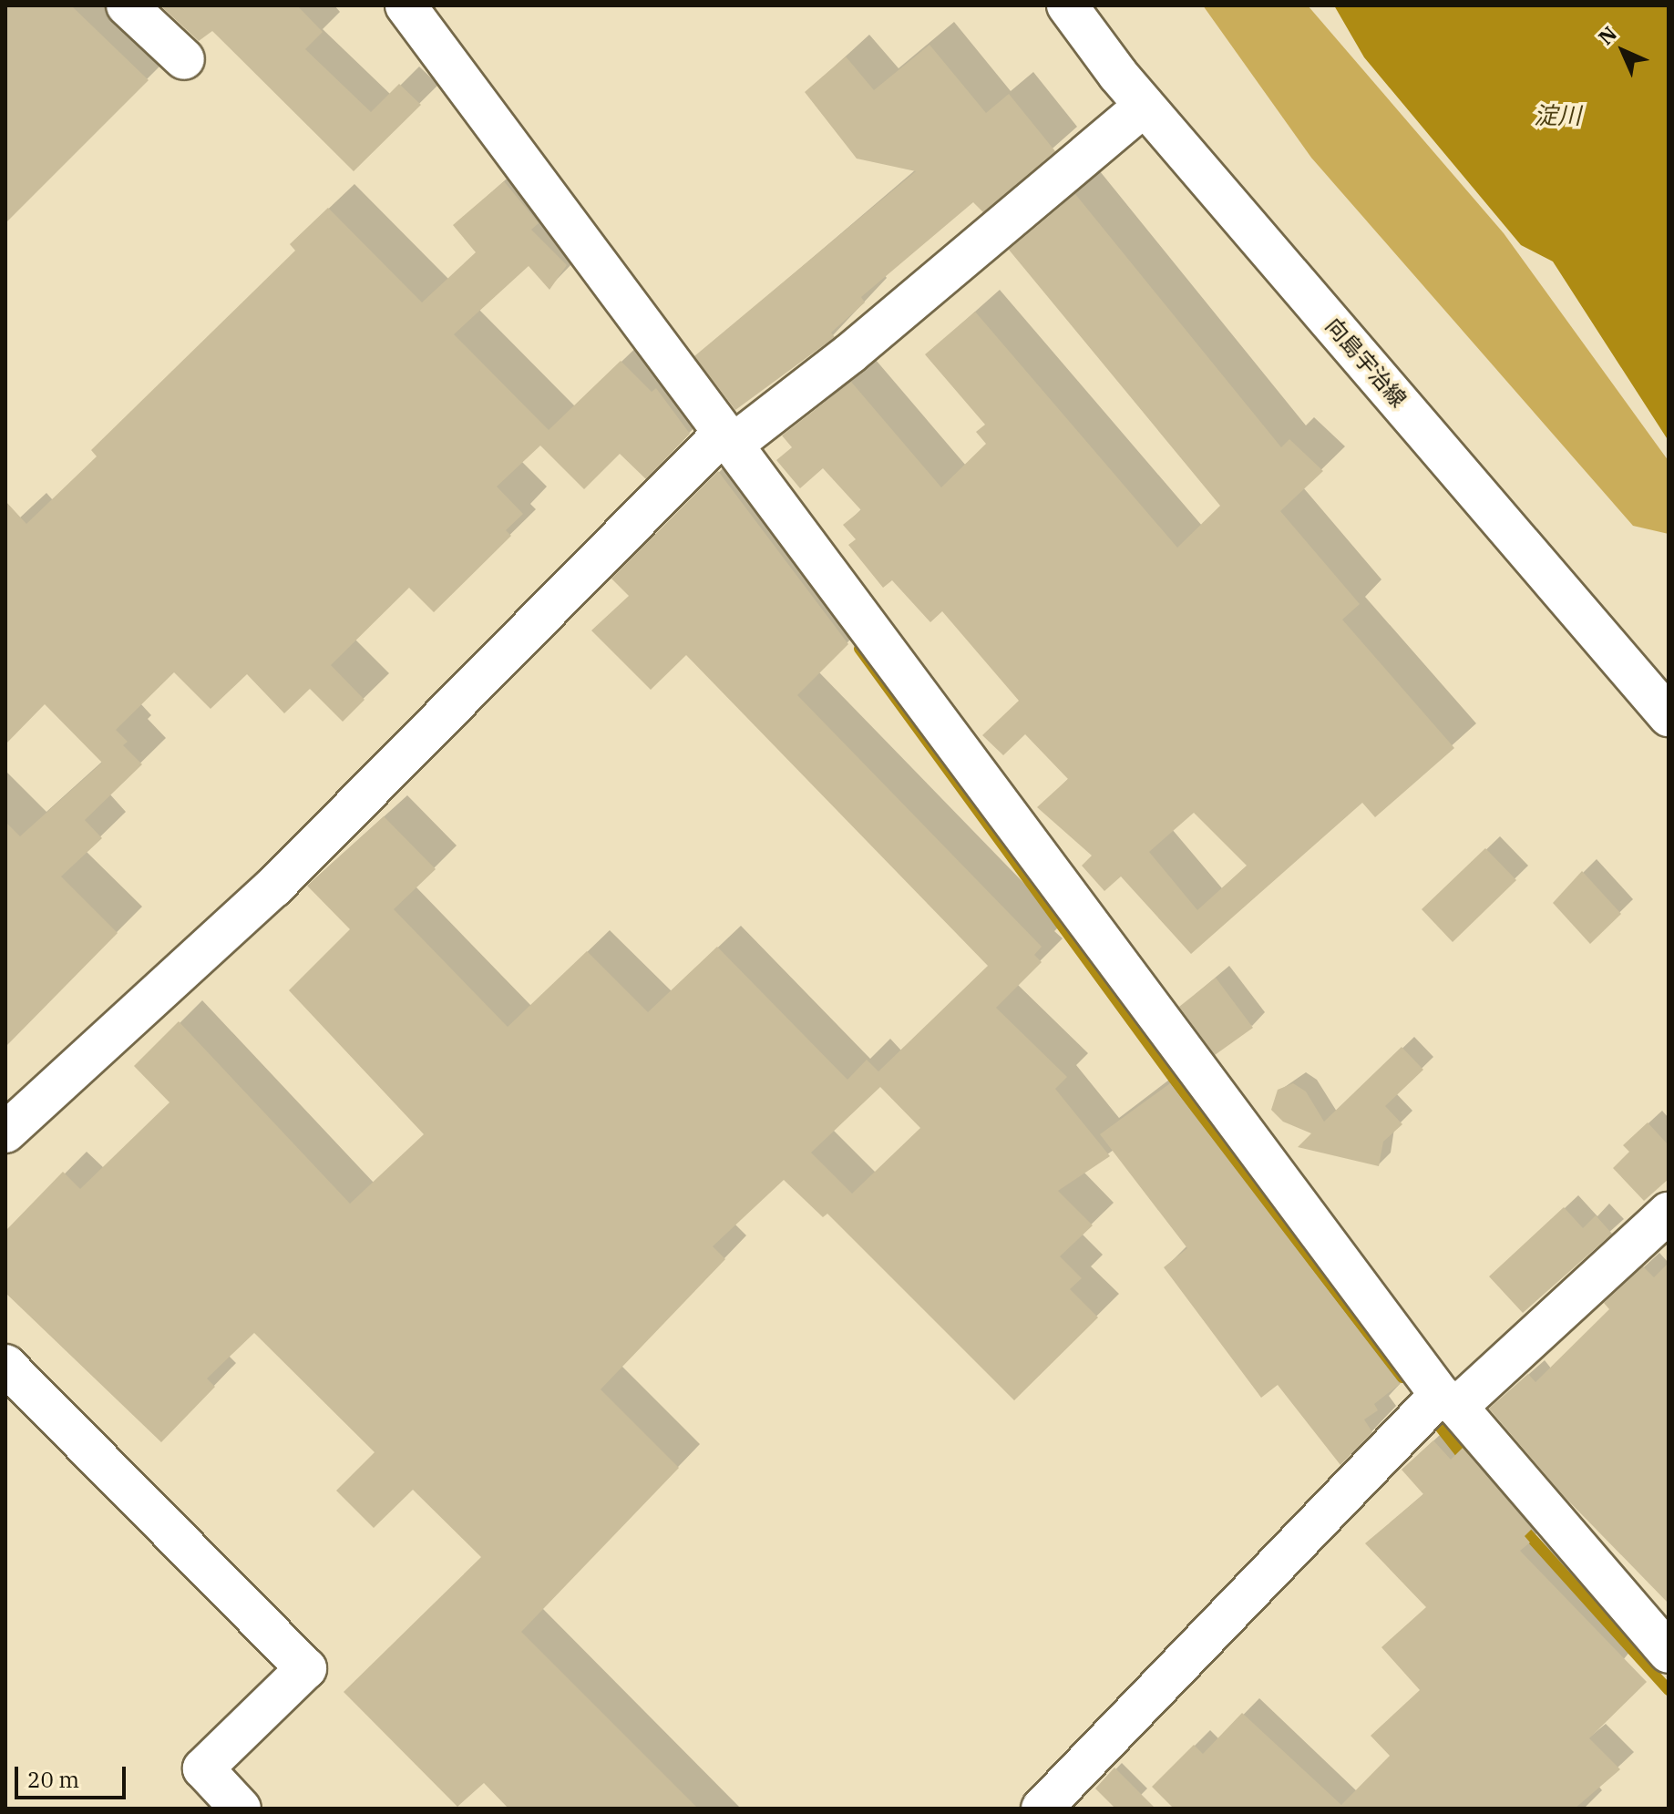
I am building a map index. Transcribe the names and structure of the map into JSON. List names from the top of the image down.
{
  "streets": {
    "street": ["向島宇治線"]
  },
  "water": ["淀川"],
  "scale_bar": "20 m",
  "north": "top left"
}
